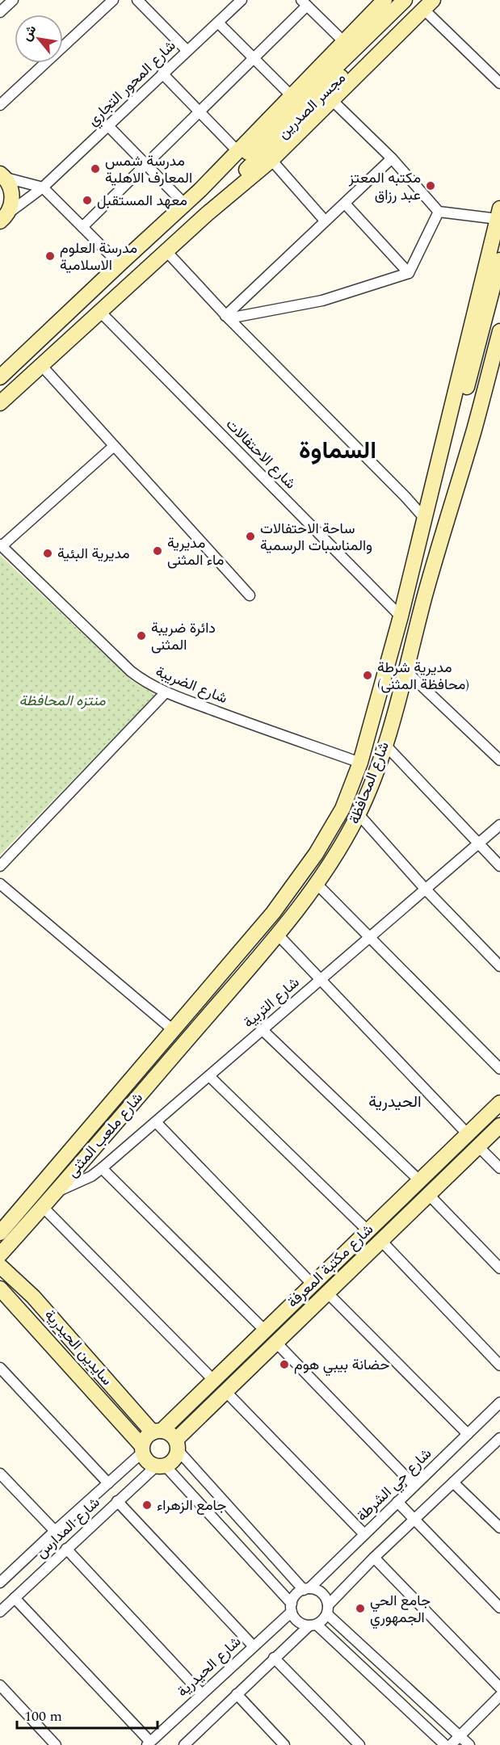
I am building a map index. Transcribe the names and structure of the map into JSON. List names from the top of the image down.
{
  "streets": {
    "main road": [
      "مجسر الصدرين",
      "شارع المحافظة",
      "شارع ملعب المثنى",
      "شارع مكتبة المعرفة",
      "سايدين الحيدرية"
    ],
    "street": [
      "شارع المحور التجاري",
      "شارع الاحتفالات",
      "شارع الضريبة",
      "شارع التربية",
      "شارع حي الشرطة",
      "شارع المدارس",
      "شارع الحيدرية"
    ]
  },
  "crossings": [
    ["مجسر الصدرين", "شارع الاحتفالات"],
    ["شارع الاحتفالات", "شارع المحافظة"],
    ["شارع الضريبة", "شارع المحافظة"],
    ["شارع المحافظة", "شارع ملعب المثنى"],
    ["شارع التربية", "شارع ملعب المثنى"],
    ["شارع مكتبة المعرفة", "سايدين الحيدرية"],
    ["شارع مكتبة المعرفة", "شارع المدارس"],
    ["سايدين الحيدرية", "شارع المدارس"],
    ["شارع حي الشرطة", "شارع الحيدرية"]
  ],
  "districts": ["السماوة", "الحيدرية"],
  "parks": ["منتزه المحافظة"],
  "places": [
    "مدرسة شمس المعارف الاهلية",
    "مكتبه المعتز عبد رزاق",
    "معهد المستقبل",
    "مدرسة العلوم الاسلامية",
    "ساحة الاحتفالات والمناسبات الرسمية",
    "مديرية ماء المثنى",
    "مديرية البئية",
    "دائرة ضريبة المثنى",
    "مديرية شرطة (محافظة المثنى)",
    "حضانة بيبي هوم",
    "جامع الزهراء",
    "جامع الحي الجمهوري"
  ],
  "scale_bar": "100 m",
  "north": "top left"
}
